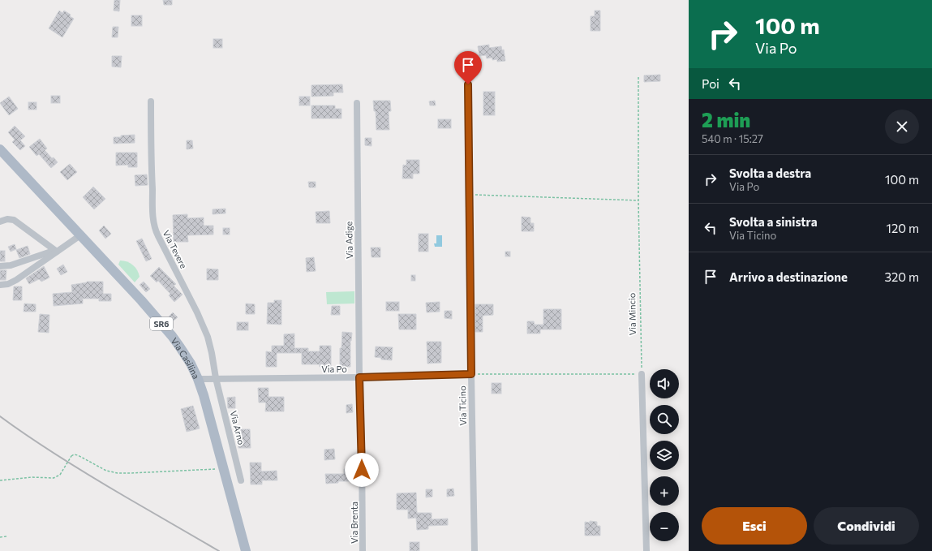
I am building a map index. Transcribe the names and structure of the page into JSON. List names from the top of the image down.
{
  "streets": {
    "main road": ["SR6", "Via Casilina"],
    "street": [
      "Via Adige",
      "Via Tevere",
      "Via Po",
      "Via Ticino",
      "Via Arno",
      "Via Brenta"
    ],
    "path": ["Via Mincio"]
  },
  "crossings": [
    ["Via Adige", "Via Po"],
    ["Via Adige", "Via Brenta"],
    ["Via Tevere", "Via Po"],
    ["Via Tevere", "Via Arno"],
    ["Via Casilina", "Via Po"],
    ["Via Po", "Via Ticino"],
    ["Via Po", "Via Arno"],
    ["Via Po", "Via Brenta"]
  ],
  "page": {
    "turn": ["100 m", "Via Po"],
    "then": "Poi",
    "heading": ["2 min", "540 m · 15:27"],
    "list": [
      {
        "name": "Svolta a destra",
        "note": "Via Po",
        "value": "100 m"
      },
      {
        "name": "Svolta a sinistra",
        "note": "Via Ticino",
        "value": "120 m"
      },
      {
        "name": "Arrivo a destinazione",
        "value": "320 m"
      }
    ],
    "map_buttons": ["+", "−"],
    "buttons": ["Esci", "Condividi"]
  }
}
